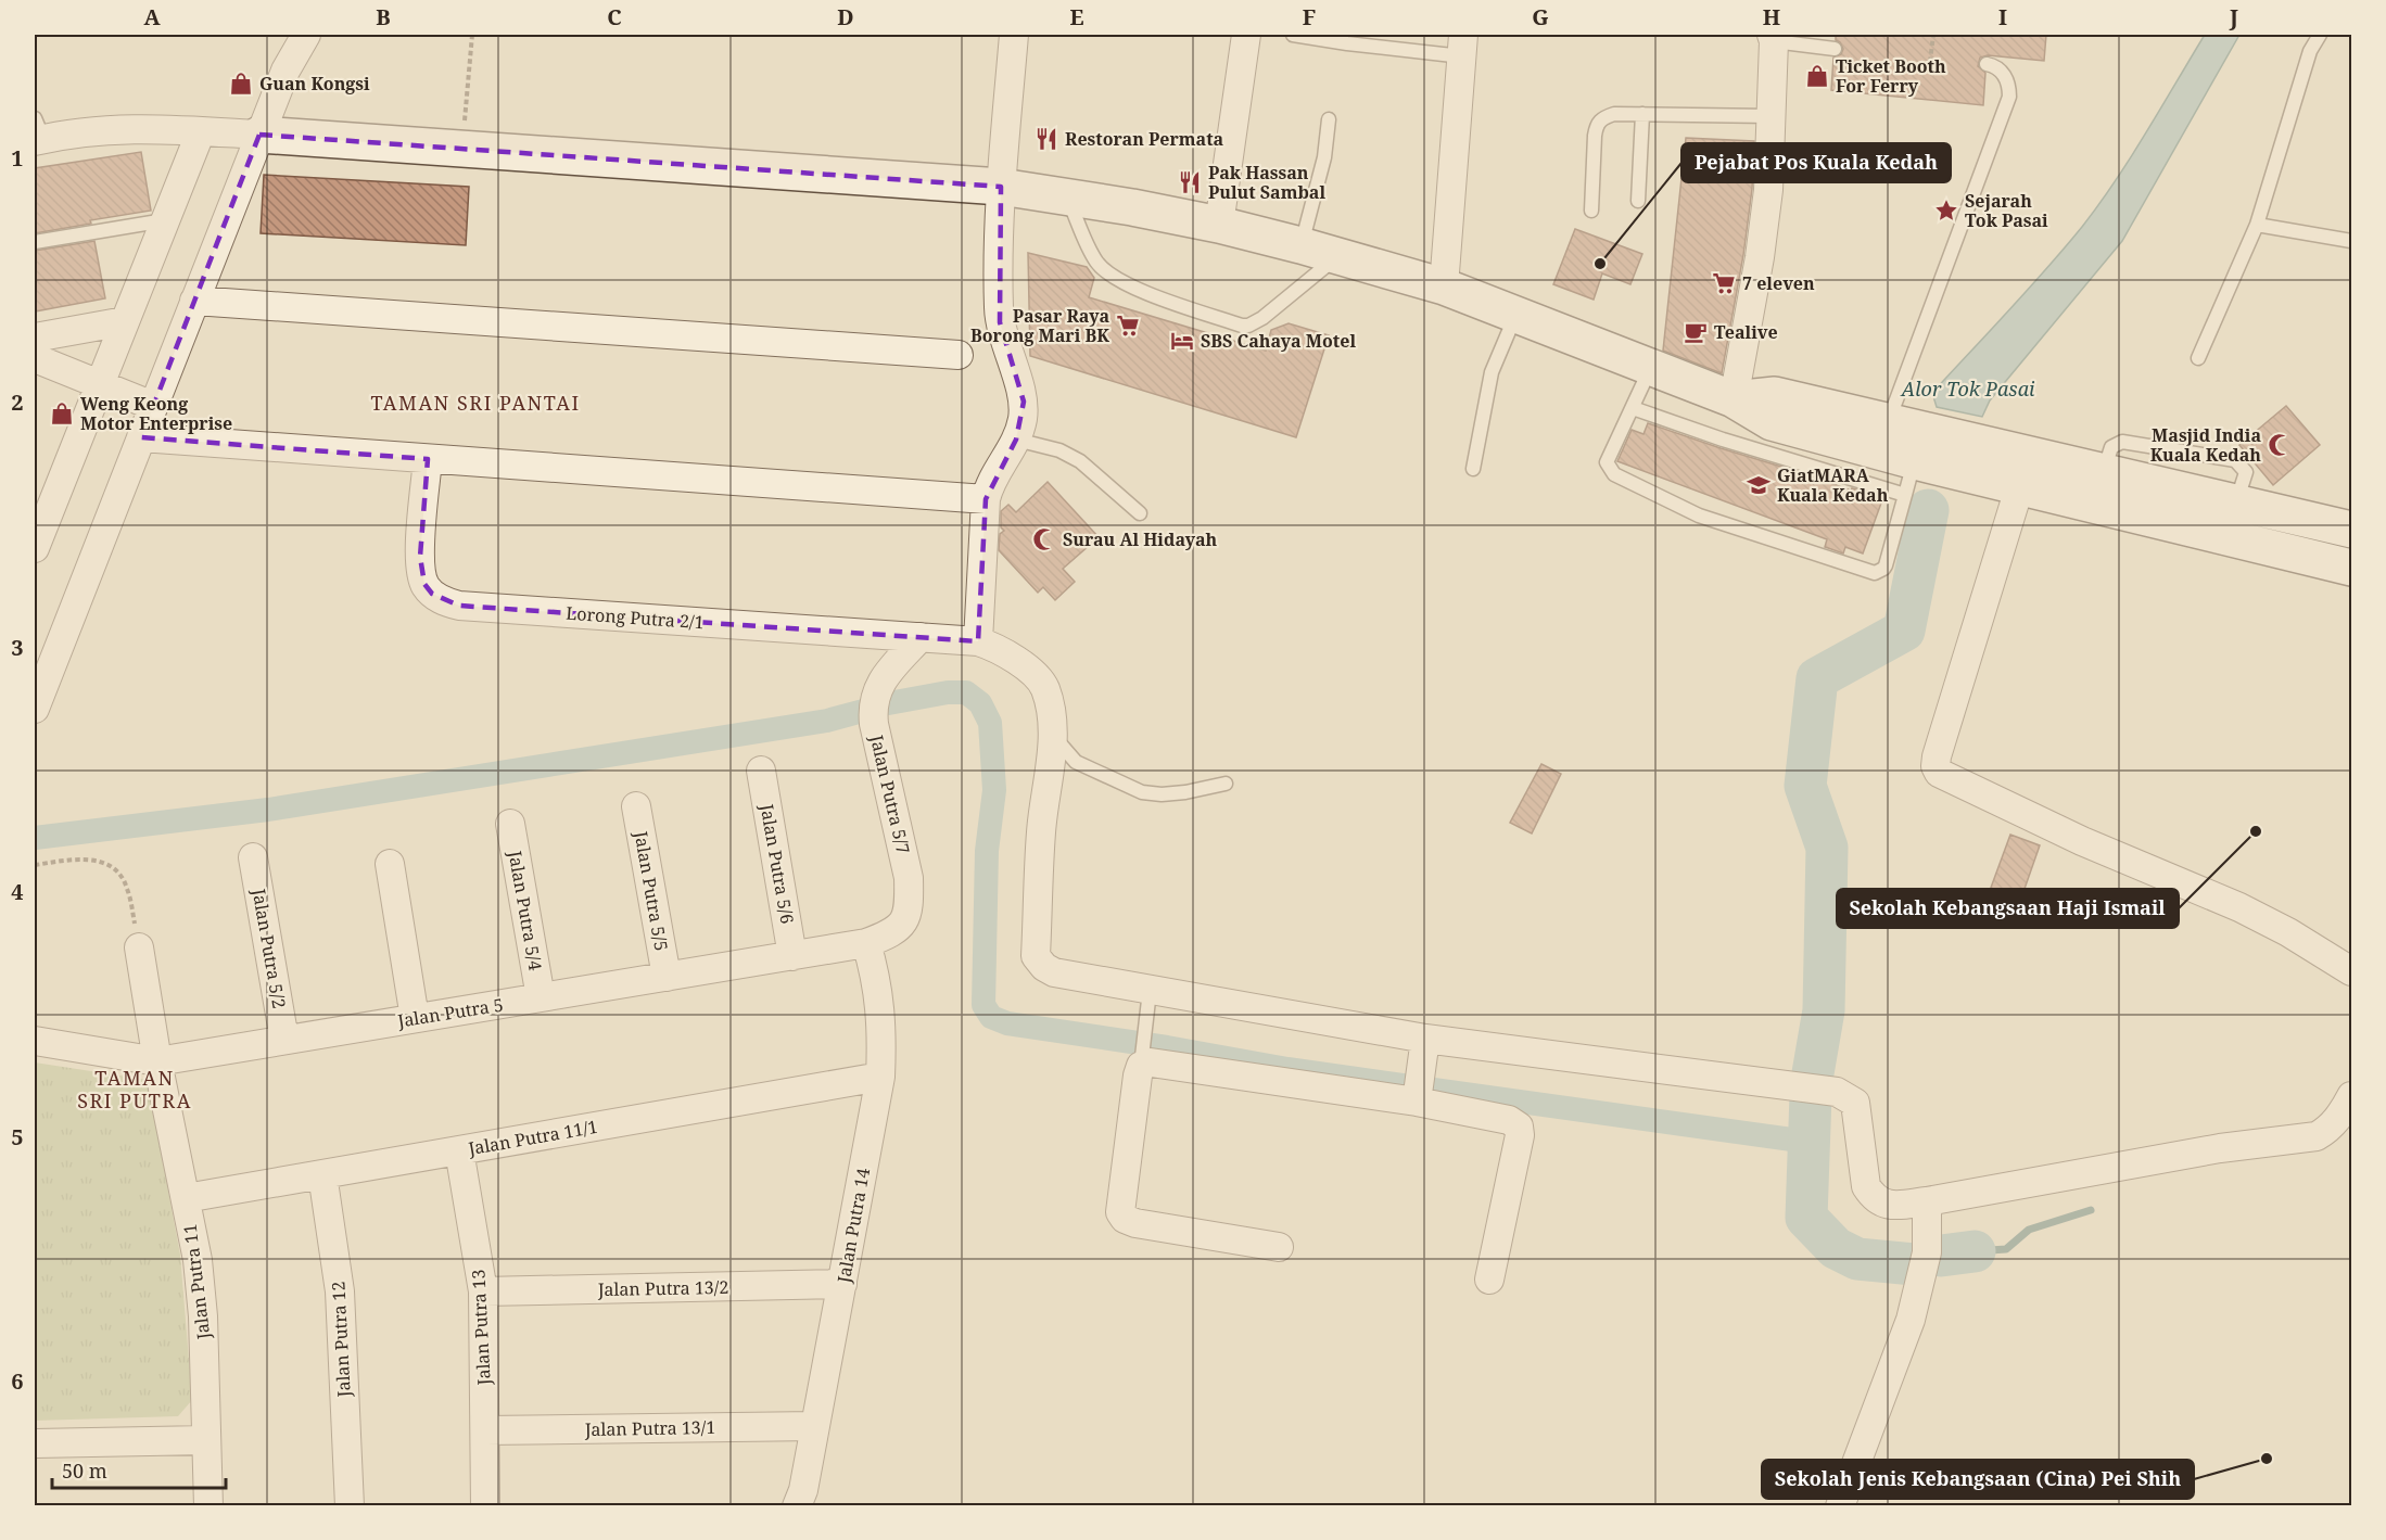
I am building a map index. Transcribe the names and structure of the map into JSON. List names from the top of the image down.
{
  "streets": {
    "street": [
      "Lorong Putra 2/1",
      "Jalan Putra 5/7",
      "Jalan Putra 5/6",
      "Jalan Putra 5/5",
      "Jalan Putra 5/4",
      "Jalan Putra 5/2",
      "Jalan Putra 5",
      "Jalan Putra 11/1",
      "Jalan Putra 14",
      "Jalan Putra 11",
      "Jalan Putra 13/2",
      "Jalan Putra 13",
      "Jalan Putra 12",
      "Jalan Putra 13/1"
    ]
  },
  "crossings": [
    ["Lorong Putra 2/1", "Jalan Putra 5/7"],
    ["Jalan Putra 5/7", "Jalan Putra 5"],
    ["Jalan Putra 5/7", "Jalan Putra 14"],
    ["Jalan Putra 5/6", "Jalan Putra 5"],
    ["Jalan Putra 5/5", "Jalan Putra 5"],
    ["Jalan Putra 5/4", "Jalan Putra 5"],
    ["Jalan Putra 5/2", "Jalan Putra 5"],
    ["Jalan Putra 5", "Jalan Putra 14"],
    ["Jalan Putra 5", "Jalan Putra 11"],
    ["Jalan Putra 11/1", "Jalan Putra 14"],
    ["Jalan Putra 11/1", "Jalan Putra 11"],
    ["Jalan Putra 11/1", "Jalan Putra 13"],
    ["Jalan Putra 11/1", "Jalan Putra 12"],
    ["Jalan Putra 14", "Jalan Putra 13/2"],
    ["Jalan Putra 14", "Jalan Putra 13/1"],
    ["Jalan Putra 13/2", "Jalan Putra 13"],
    ["Jalan Putra 13", "Jalan Putra 13/1"]
  ],
  "districts": ["TAMAN SRI PANTAI", "TAMAN SRI PUTRA"],
  "water": ["Alor Tok Pasai"],
  "places": {
    "shop": ["Ticket Booth For Ferry", "Guan Kongsi", "Weng Keong Motor Enterprise"],
    "restaurant": ["Restoran Permata", "Pak Hassan Pulut Sambal"],
    "place": ["Sejarah Tok Pasai"],
    "other": ["Pejabat Pos Kuala Kedah", "Sekolah Kebangsaan Haji Ismail", "Sekolah Jenis Kebangsaan (Cina) Pei Shih"],
    "supermarket": ["7 eleven", "Pasar Raya Borong Mari BK"],
    "cafe": ["Tealive"],
    "hotel": ["SBS Cahaya Motel"],
    "mosque": ["Masjid India Kuala Kedah", "Surau Al Hidayah"],
    "school or university": ["GiatMARA Kuala Kedah"]
  },
  "scale_bar": "50 m",
  "grid": {
    "columns": [
      "A",
      "B",
      "C",
      "D",
      "E",
      "F",
      "G",
      "H",
      "I",
      "J"
    ],
    "rows": [
      "1",
      "2",
      "3",
      "4",
      "5",
      "6"
    ]
  }
}
